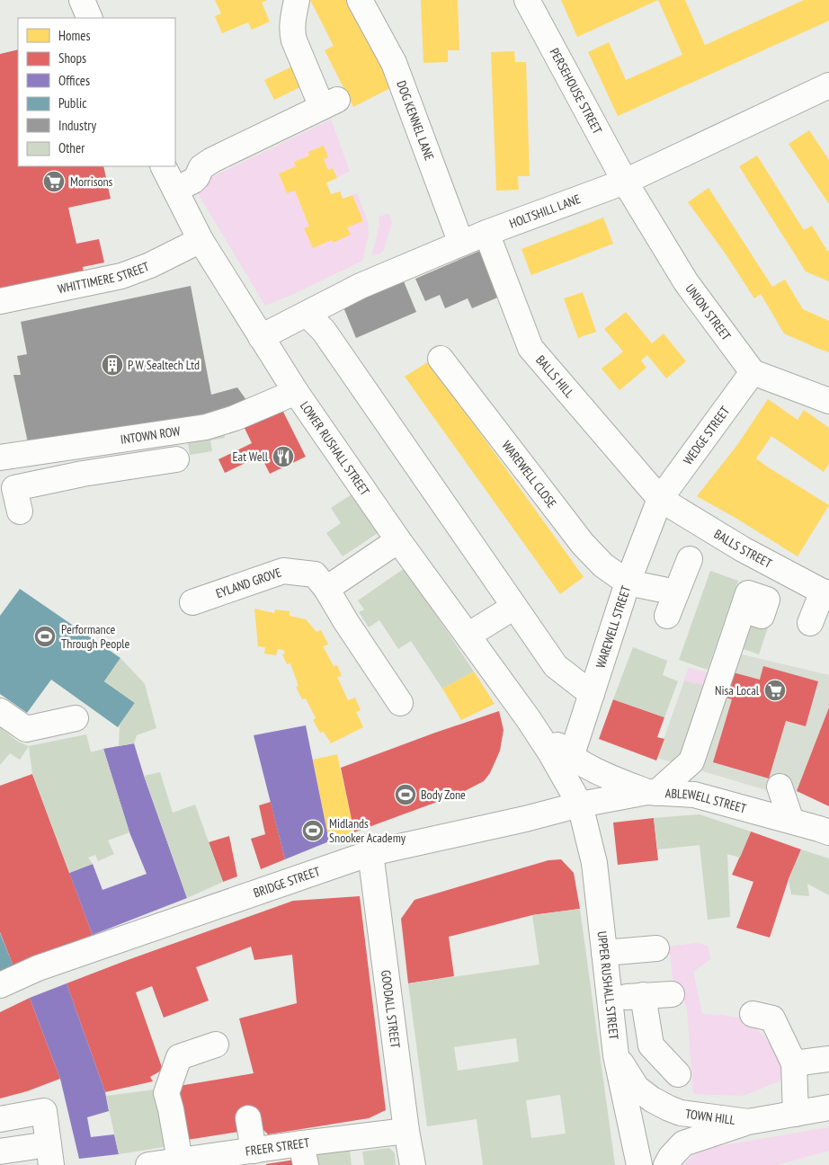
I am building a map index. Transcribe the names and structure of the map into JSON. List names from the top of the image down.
{
  "streets": {
    "street": [
      "PERSEHOUSE STREET",
      "DOG KENNEL LANE",
      "HOLTSHILL LANE",
      "WHITTIMERE STREET",
      "UNION STREET",
      "BALLS HILL",
      "INTOWN ROW",
      "WEDGE STREET",
      "LOWER RUSHALL STREET",
      "WAREWELL CLOSE",
      "BALLS STREET",
      "EYLAND GROVE",
      "WAREWELL STREET",
      "ABLEWELL STREET",
      "BRIDGE STREET",
      "UPPER RUSHALL STREET",
      "GOODALL STREET",
      "TOWN HILL",
      "FREER STREET"
    ]
  },
  "crossings": [
    ["PERSEHOUSE STREET", "HOLTSHILL LANE"],
    ["PERSEHOUSE STREET", "UNION STREET"],
    ["DOG KENNEL LANE", "HOLTSHILL LANE"],
    ["HOLTSHILL LANE", "UNION STREET"],
    ["HOLTSHILL LANE", "BALLS HILL"],
    ["HOLTSHILL LANE", "LOWER RUSHALL STREET"],
    ["WHITTIMERE STREET", "LOWER RUSHALL STREET"],
    ["UNION STREET", "WEDGE STREET"],
    ["BALLS HILL", "WEDGE STREET"],
    ["BALLS HILL", "BALLS STREET"],
    ["BALLS HILL", "WAREWELL STREET"],
    ["INTOWN ROW", "LOWER RUSHALL STREET"],
    ["WEDGE STREET", "BALLS STREET"],
    ["WEDGE STREET", "WAREWELL STREET"],
    ["LOWER RUSHALL STREET", "WAREWELL STREET"],
    ["LOWER RUSHALL STREET", "ABLEWELL STREET"],
    ["LOWER RUSHALL STREET", "BRIDGE STREET"],
    ["LOWER RUSHALL STREET", "UPPER RUSHALL STREET"],
    ["WAREWELL CLOSE", "WAREWELL STREET"],
    ["BALLS STREET", "WAREWELL STREET"],
    ["ABLEWELL STREET", "BRIDGE STREET"],
    ["ABLEWELL STREET", "UPPER RUSHALL STREET"],
    ["BRIDGE STREET", "UPPER RUSHALL STREET"],
    ["BRIDGE STREET", "GOODALL STREET"],
    ["UPPER RUSHALL STREET", "TOWN HILL"],
    ["GOODALL STREET", "FREER STREET"]
  ],
  "places": {
    "supermarket": ["Morrisons", "Nisa Local"],
    "building": ["P W Sealtech Ltd"],
    "restaurant": ["Eat Well"],
    "sports": ["Performance Through People", "Body Zone", "Midlands Snooker Academy"]
  },
  "legend": [
    "Homes",
    "Shops",
    "Offices",
    "Public",
    "Industry",
    "Other"
  ]
}
